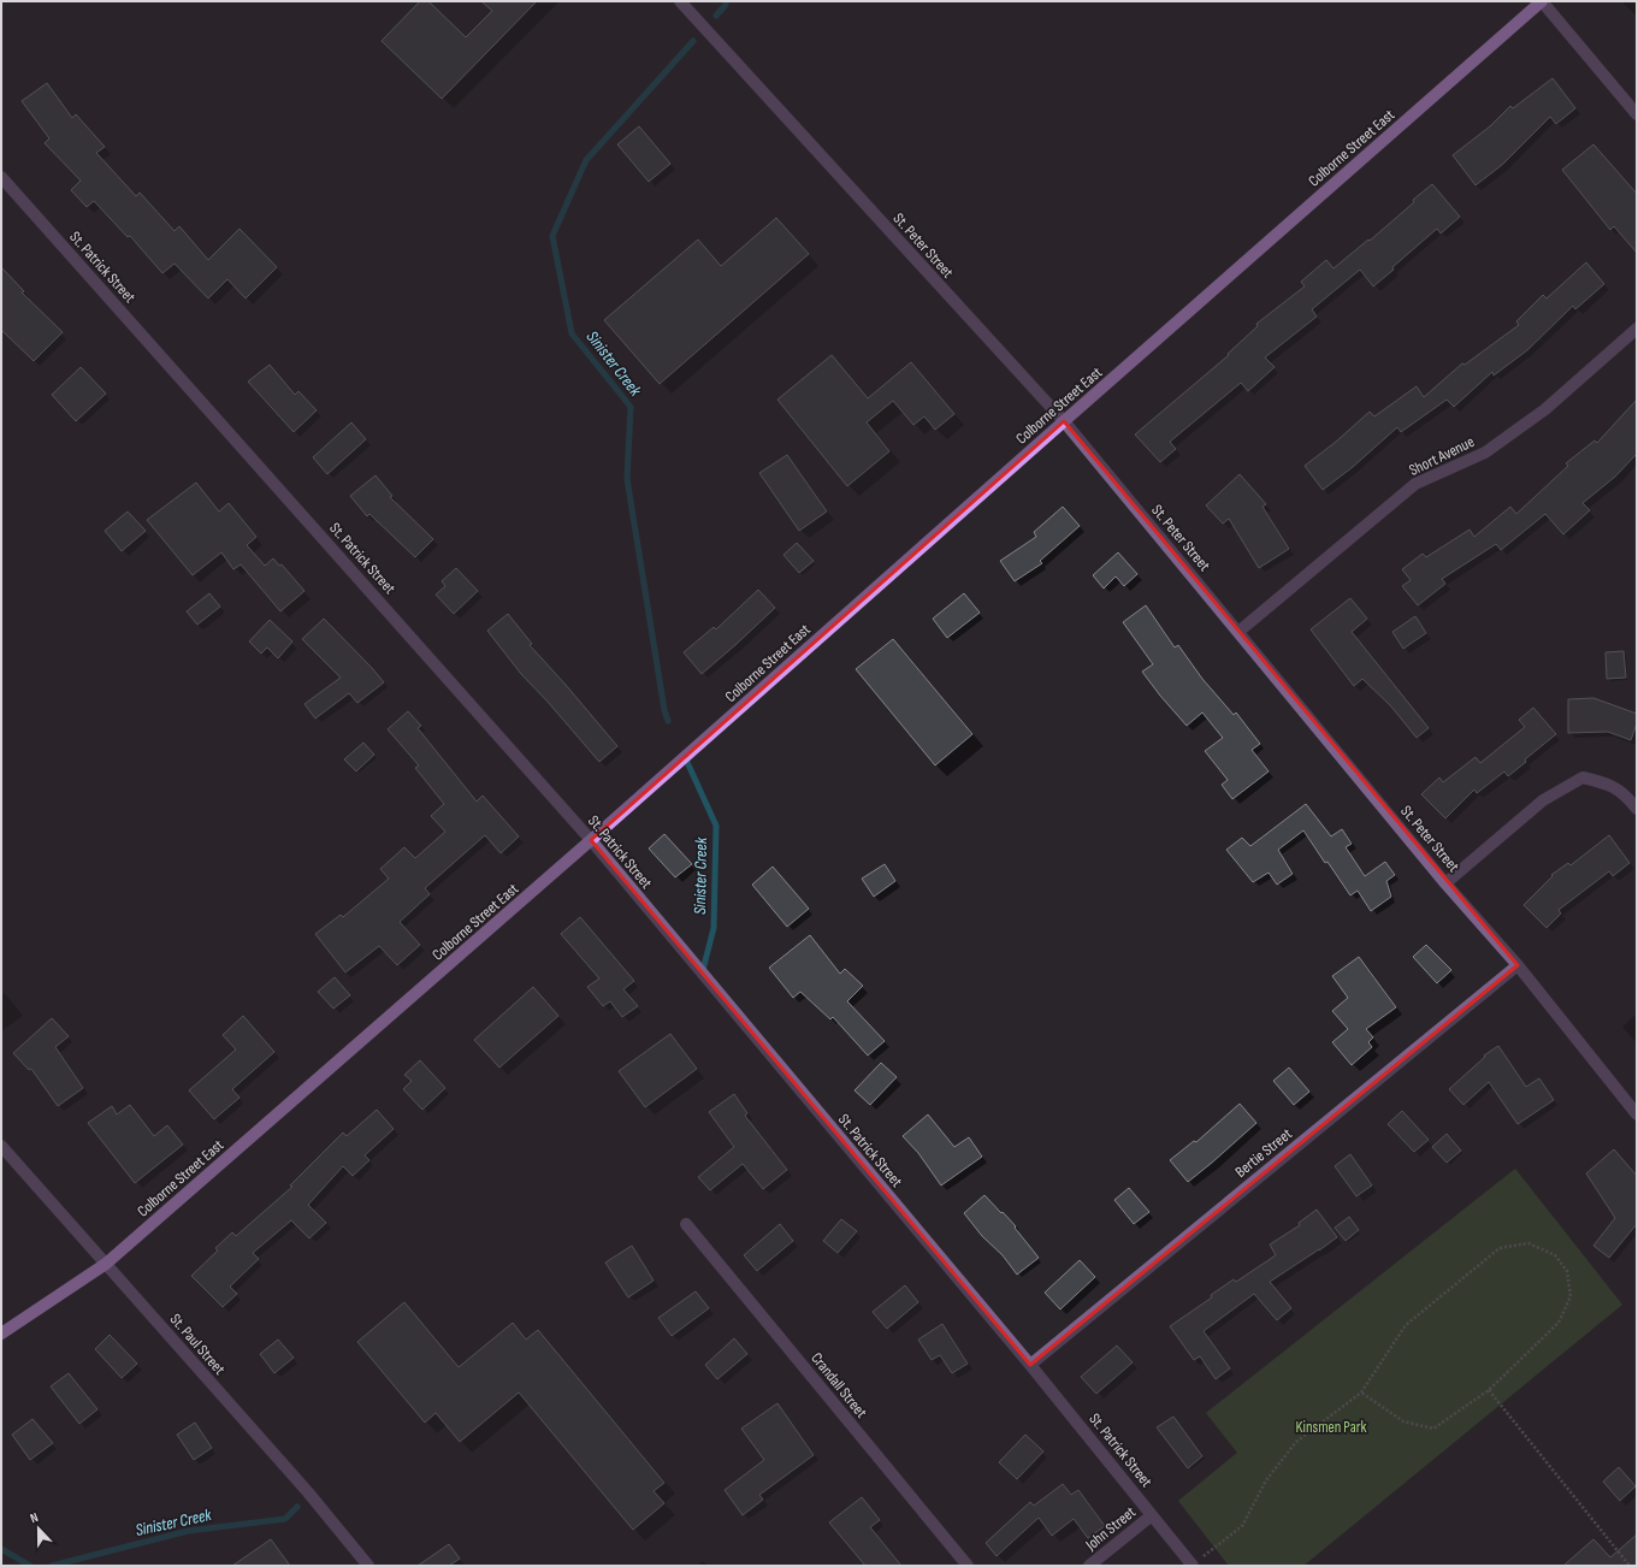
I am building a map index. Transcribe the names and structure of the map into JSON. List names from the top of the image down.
{
  "streets": {
    "main road": ["Colborne Street East"],
    "street": [
      "St. Peter Street",
      "St. Patrick Street",
      "Short Avenue",
      "Bertie Street",
      "St. Paul Street",
      "Crandall Street",
      "John Street"
    ]
  },
  "crossings": [
    ["Colborne Street East", "St. Peter Street"],
    ["Colborne Street East", "St. Patrick Street"],
    ["Colborne Street East", "St. Paul Street"],
    ["St. Peter Street", "Short Avenue"],
    ["St. Peter Street", "Bertie Street"],
    ["St. Patrick Street", "Bertie Street"],
    ["St. Patrick Street", "John Street"]
  ],
  "water": ["Sinister Creek"],
  "parks": ["Kinsmen Park"],
  "north": "top"
}
